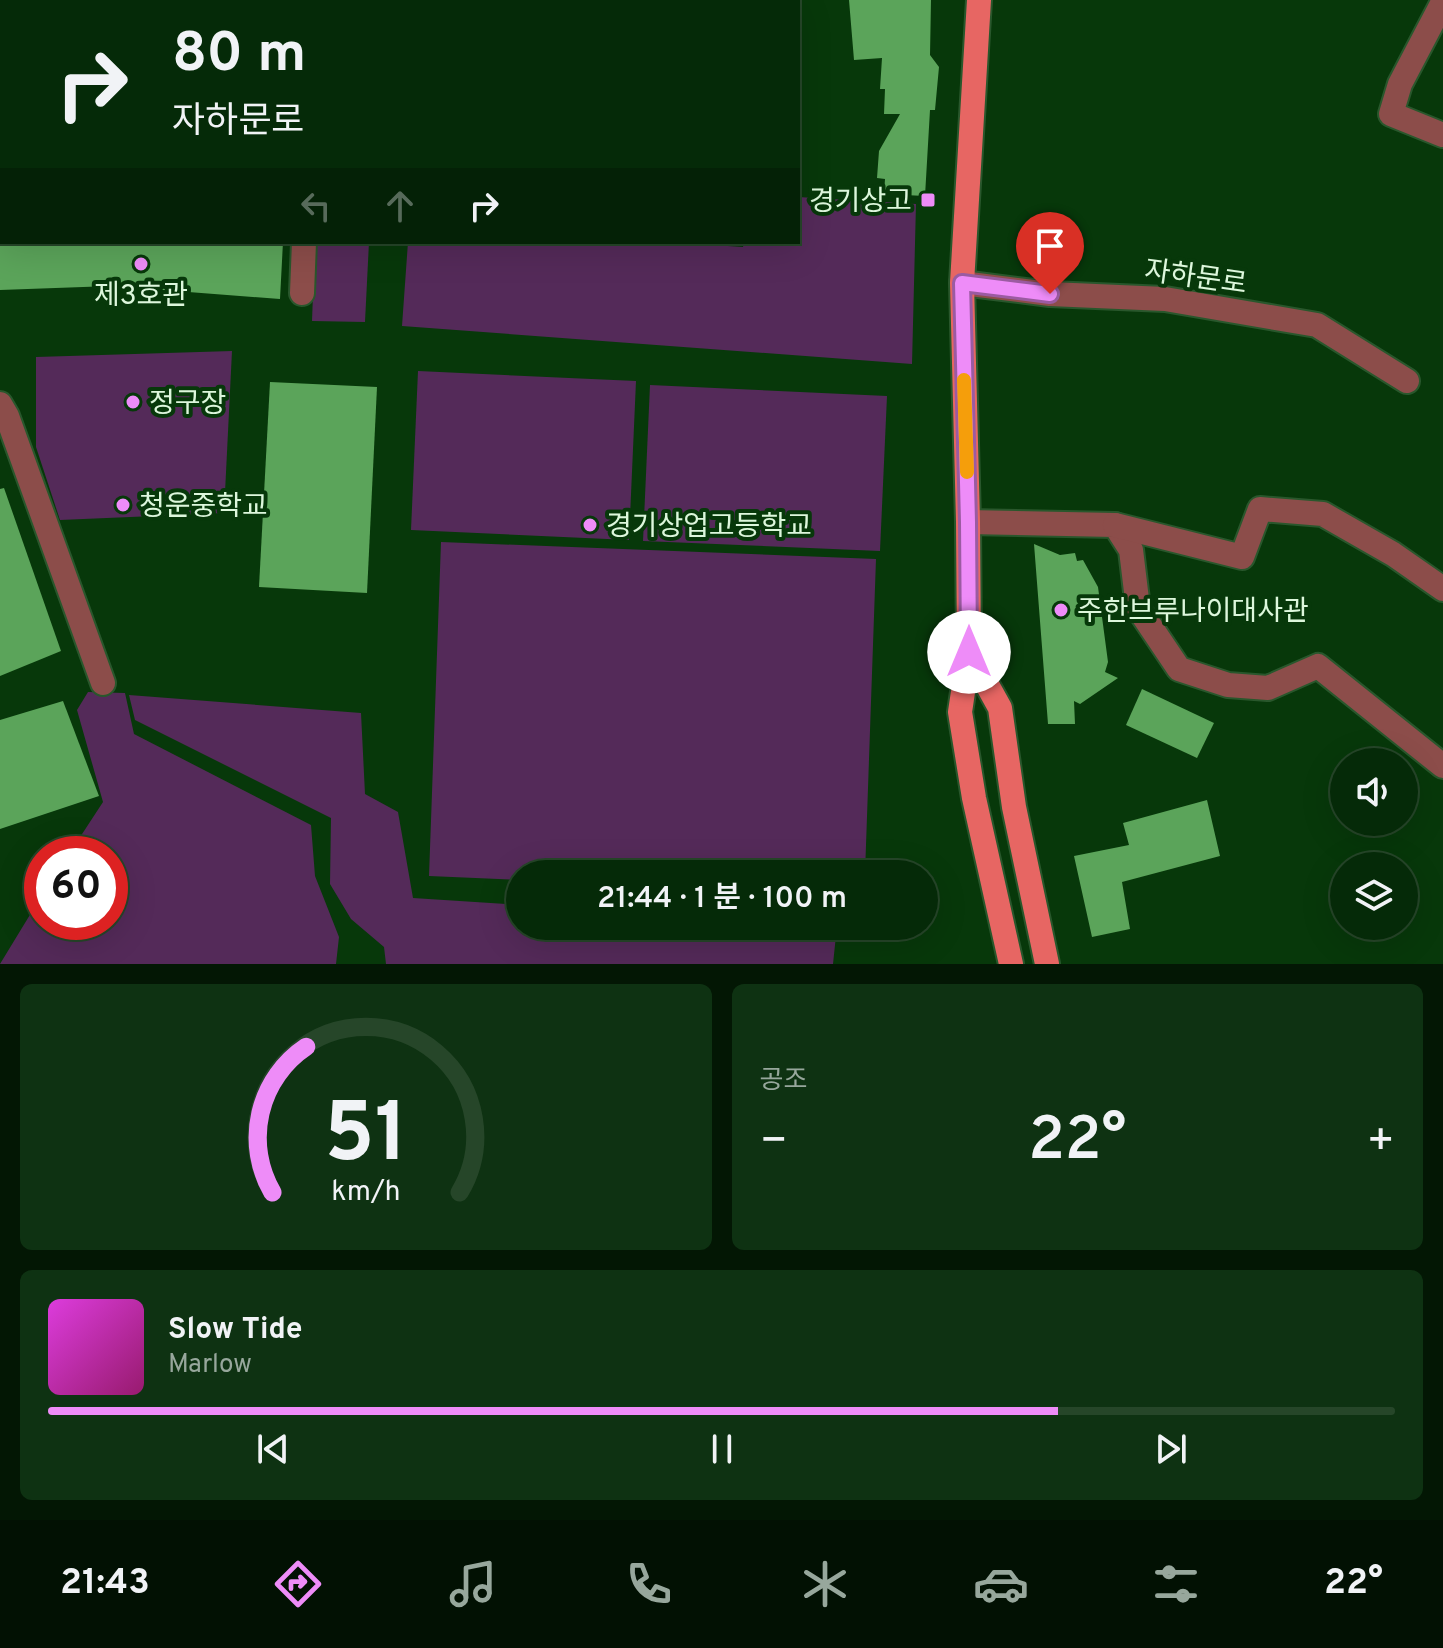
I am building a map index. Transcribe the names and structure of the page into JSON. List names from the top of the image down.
{
  "streets": {
    "street": ["자하문로"]
  },
  "places": {
    "transit": ["경기상고"],
    "other": [
      "제3호관",
      "정구장",
      "청운중학교",
      "경기상업고등학교",
      "주한브루나이대사관"
    ]
  },
  "page": {
    "turn": ["80 m", "자하문로"],
    "limit": "60",
    "trip": "21:44 · 1 분 · 100 m",
    "tile": "공조",
    "heat": ["−", "22°", "+"],
    "song": ["Slow Tide", "Marlow"],
    "tabs": ["21:43", "22°"],
    "gauge": ["51", "km/h"]
  }
}
